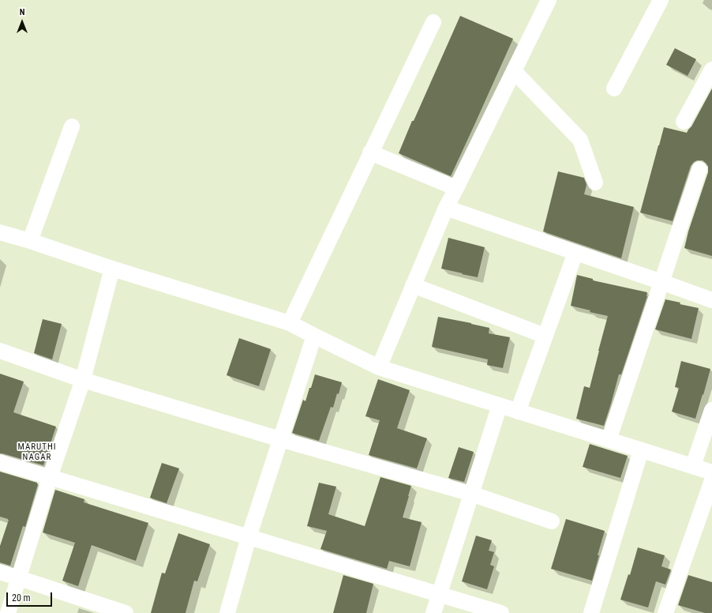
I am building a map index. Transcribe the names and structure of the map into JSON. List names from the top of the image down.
{
  "districts": ["MARUTHI NAGAR"],
  "scale_bar": "20 m",
  "north": "top"
}
